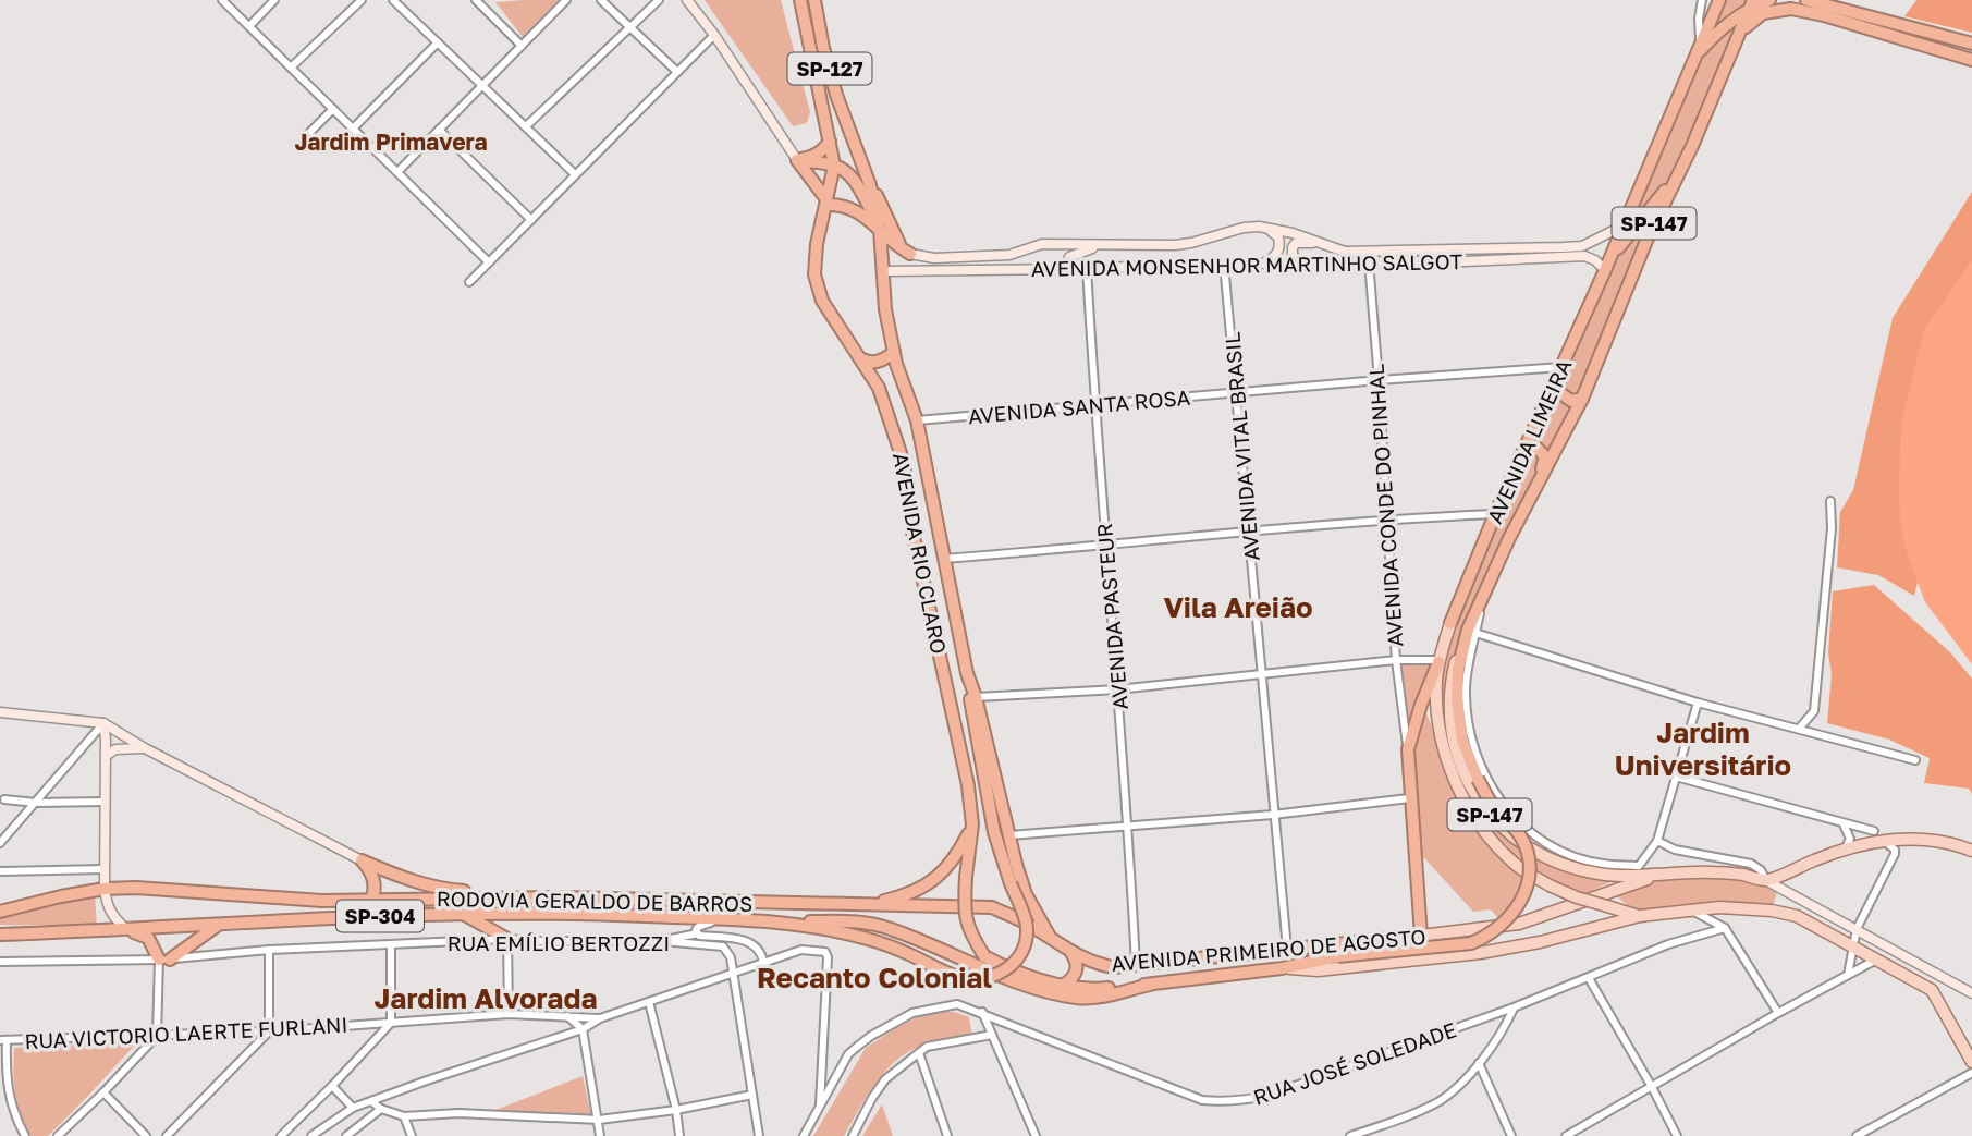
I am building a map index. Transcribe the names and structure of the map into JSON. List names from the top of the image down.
{
  "streets": {
    "highway": [
      "SP-127",
      "SP-147",
      "AVENIDA LIMEIRA",
      "AVENIDA CONDE DO PINHAL",
      "AVENIDA RIO CLARO",
      "RODOVIA GERALDO DE BARROS",
      "SP-304",
      "AVENIDA PRIMEIRO DE AGOSTO"
    ],
    "main road": ["AVENIDA MONSENHOR MARTINHO SALGOT"],
    "street": [
      "AVENIDA SANTA ROSA",
      "AVENIDA VITAL BRASIL",
      "AVENIDA PASTEUR",
      "RUA EMÍLIO BERTOZZI",
      "RUA VICTORIO LAERTE FURLANI",
      "RUA JOSÉ SOLEDADE"
    ]
  },
  "crossings": [
    ["SP-127", "AVENIDA RIO CLARO"],
    ["SP-147", "AVENIDA LIMEIRA"],
    ["SP-147", "AVENIDA PRIMEIRO DE AGOSTO"],
    ["AVENIDA MONSENHOR MARTINHO SALGOT", "AVENIDA LIMEIRA"],
    ["AVENIDA MONSENHOR MARTINHO SALGOT", "AVENIDA VITAL BRASIL"],
    ["AVENIDA MONSENHOR MARTINHO SALGOT", "AVENIDA CONDE DO PINHAL"],
    ["AVENIDA MONSENHOR MARTINHO SALGOT", "AVENIDA RIO CLARO"],
    ["AVENIDA MONSENHOR MARTINHO SALGOT", "AVENIDA PASTEUR"],
    ["AVENIDA SANTA ROSA", "AVENIDA LIMEIRA"],
    ["AVENIDA SANTA ROSA", "AVENIDA VITAL BRASIL"],
    ["AVENIDA SANTA ROSA", "AVENIDA CONDE DO PINHAL"],
    ["AVENIDA SANTA ROSA", "AVENIDA RIO CLARO"],
    ["AVENIDA SANTA ROSA", "AVENIDA PASTEUR"],
    ["AVENIDA LIMEIRA", "AVENIDA CONDE DO PINHAL"],
    ["AVENIDA LIMEIRA", "AVENIDA PRIMEIRO DE AGOSTO"],
    ["AVENIDA VITAL BRASIL", "AVENIDA PRIMEIRO DE AGOSTO"],
    ["AVENIDA CONDE DO PINHAL", "AVENIDA PRIMEIRO DE AGOSTO"],
    ["AVENIDA RIO CLARO", "AVENIDA PRIMEIRO DE AGOSTO"],
    ["AVENIDA PASTEUR", "AVENIDA PRIMEIRO DE AGOSTO"],
    ["RODOVIA GERALDO DE BARROS", "RUA EMÍLIO BERTOZZI"],
    ["RODOVIA GERALDO DE BARROS", "AVENIDA PRIMEIRO DE AGOSTO"]
  ],
  "districts": [
    "Jardim Primavera",
    "Vila Areião",
    "Jardim Universitário",
    "Recanto Colonial",
    "Jardim Alvorada"
  ]
}
